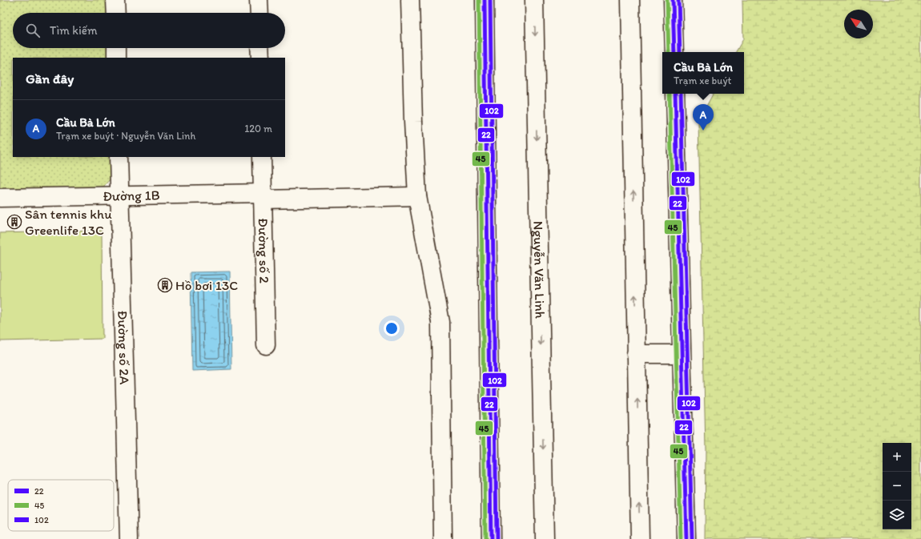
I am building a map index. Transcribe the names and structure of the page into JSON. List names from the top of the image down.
{
  "streets": {
    "main road": [
      "Đường 1B",
      "Đường số 2",
      "Nguyễn Văn Linh",
      "Đường số 2A"
    ]
  },
  "crossings": [
    ["Đường 1B", "Đường số 2"],
    ["Đường 1B", "Đường số 2A"]
  ],
  "places": {
    "building": ["Sân tennis khu Greenlife 13C", "Hồ bơi 13C"]
  },
  "lines": ["transit line 22", "transit line 45", "transit line 102"],
  "legend": ["22", "45", "102"],
  "north": "top left",
  "page": {
    "search": "Tìm kiếm",
    "popup": ["Cầu Bà Lớn", "Trạm xe buýt"],
    "heading": "Gần đây",
    "list": [
      {
        "mark": "A",
        "name": "Cầu Bà Lớn",
        "note": "Trạm xe buýt · Nguyễn Văn Linh",
        "value": "120 m"
      }
    ],
    "pins": "A",
    "map_buttons": ["+", "−"]
  }
}
